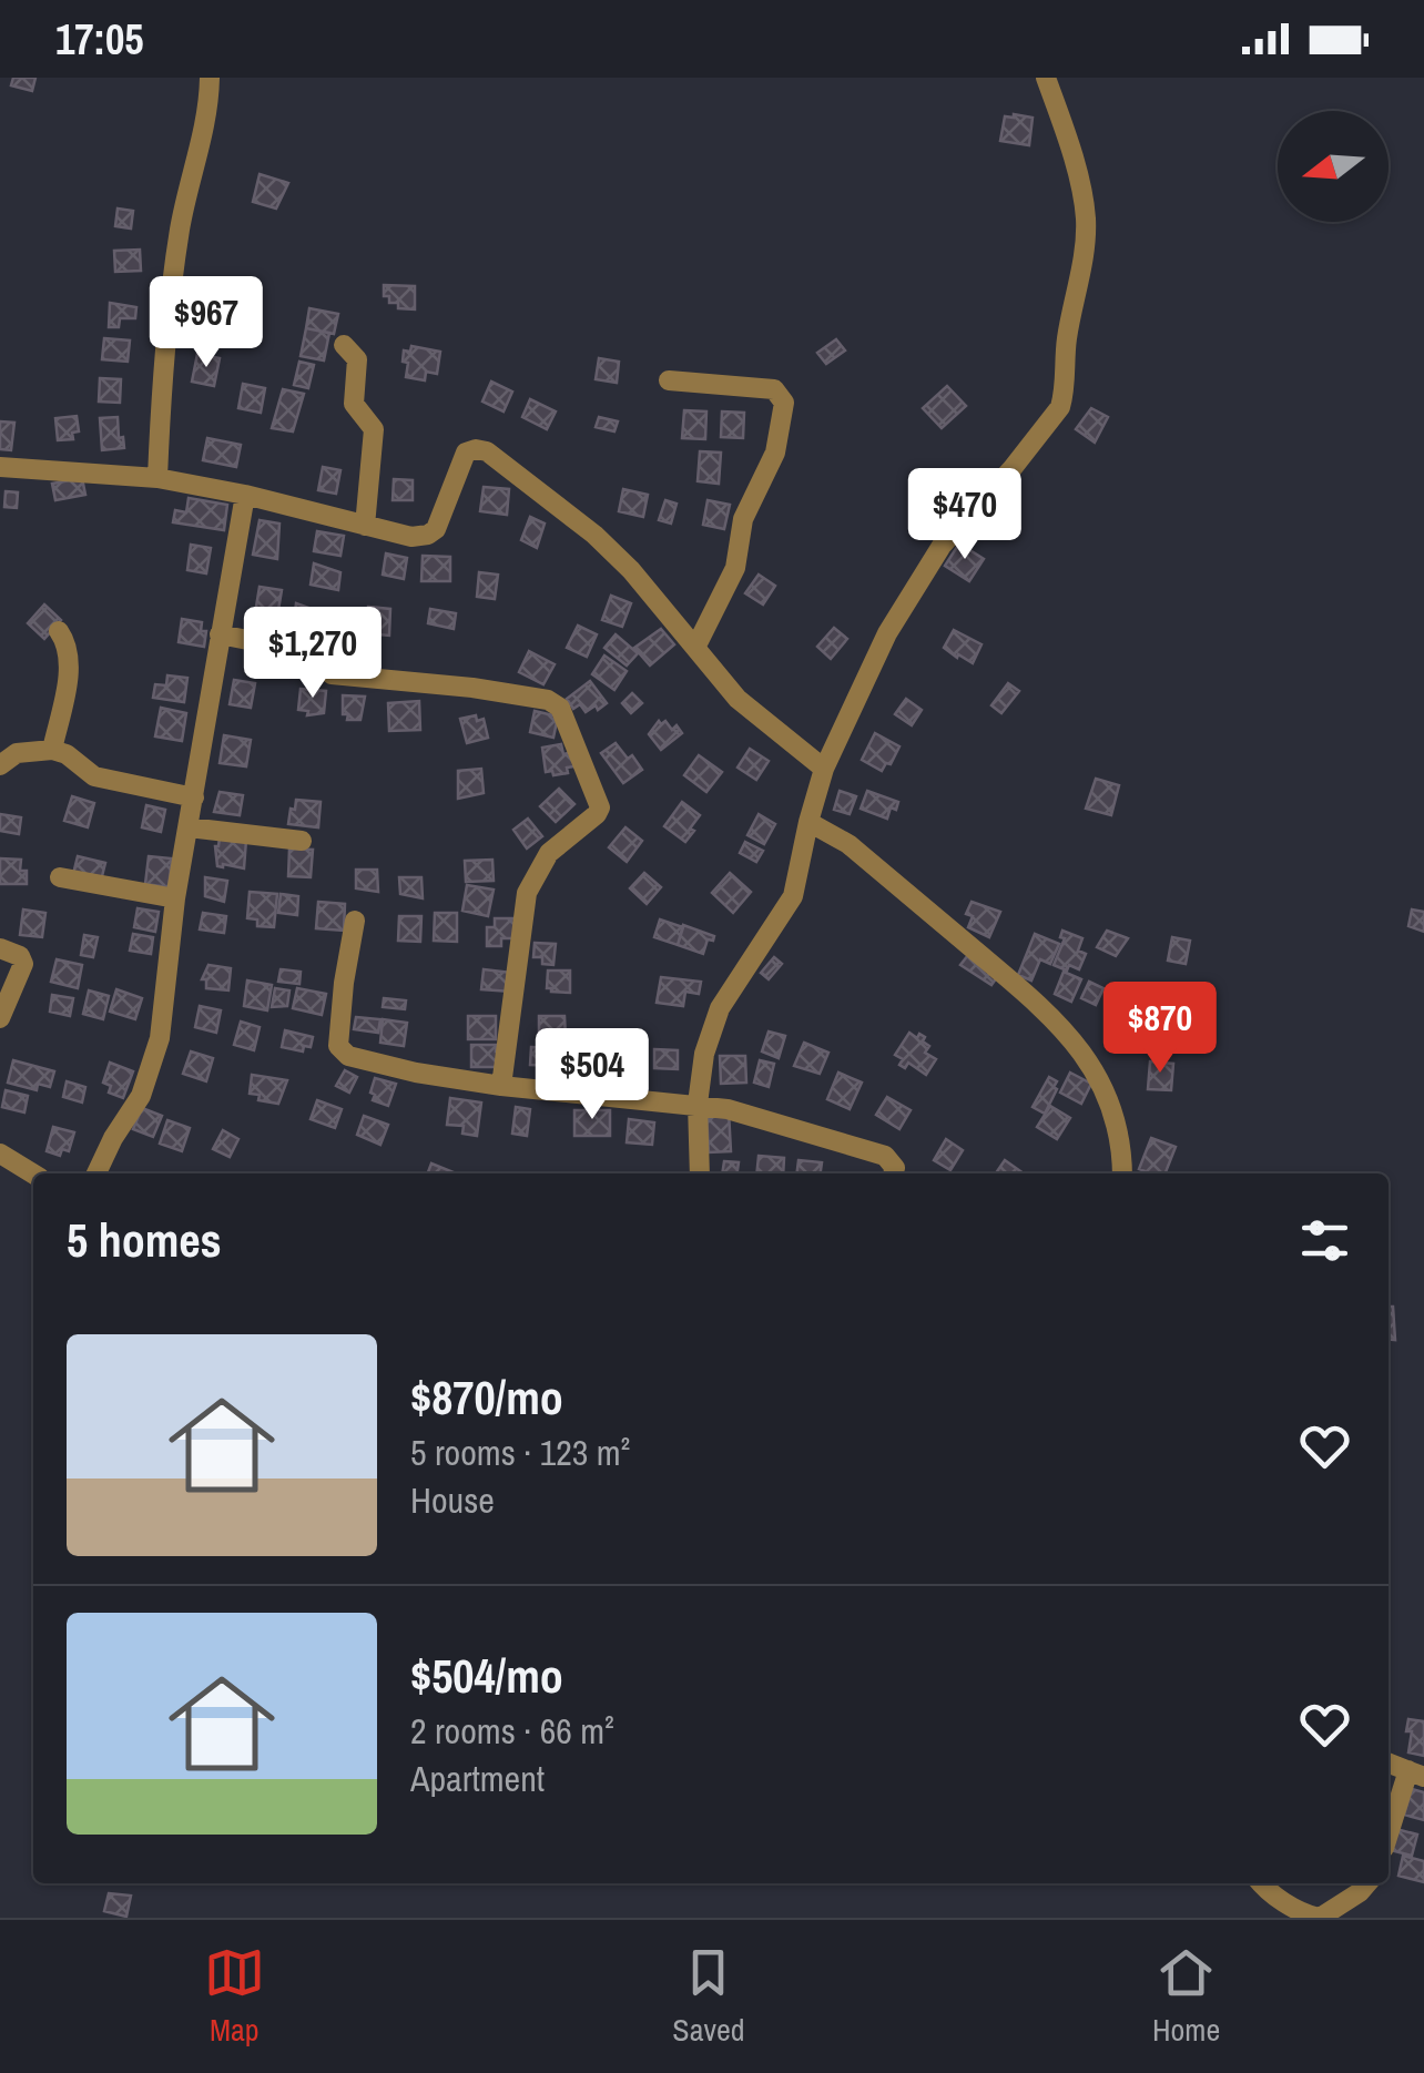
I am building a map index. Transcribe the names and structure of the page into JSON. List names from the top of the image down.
{
  "north": "left",
  "page": {
    "status": "17:05",
    "price": [
      "$967",
      "$470",
      "$1,270",
      "$870",
      "$504"
    ],
    "heading": "5 homes",
    "list": [
      {
        "name": "$870/mo",
        "note": "5 rooms · 123 m² · House"
      },
      {
        "name": "$504/mo",
        "note": "2 rooms · 66 m² · Apartment"
      }
    ],
    "tabs": ["Map", "Saved", "Home"]
  }
}
